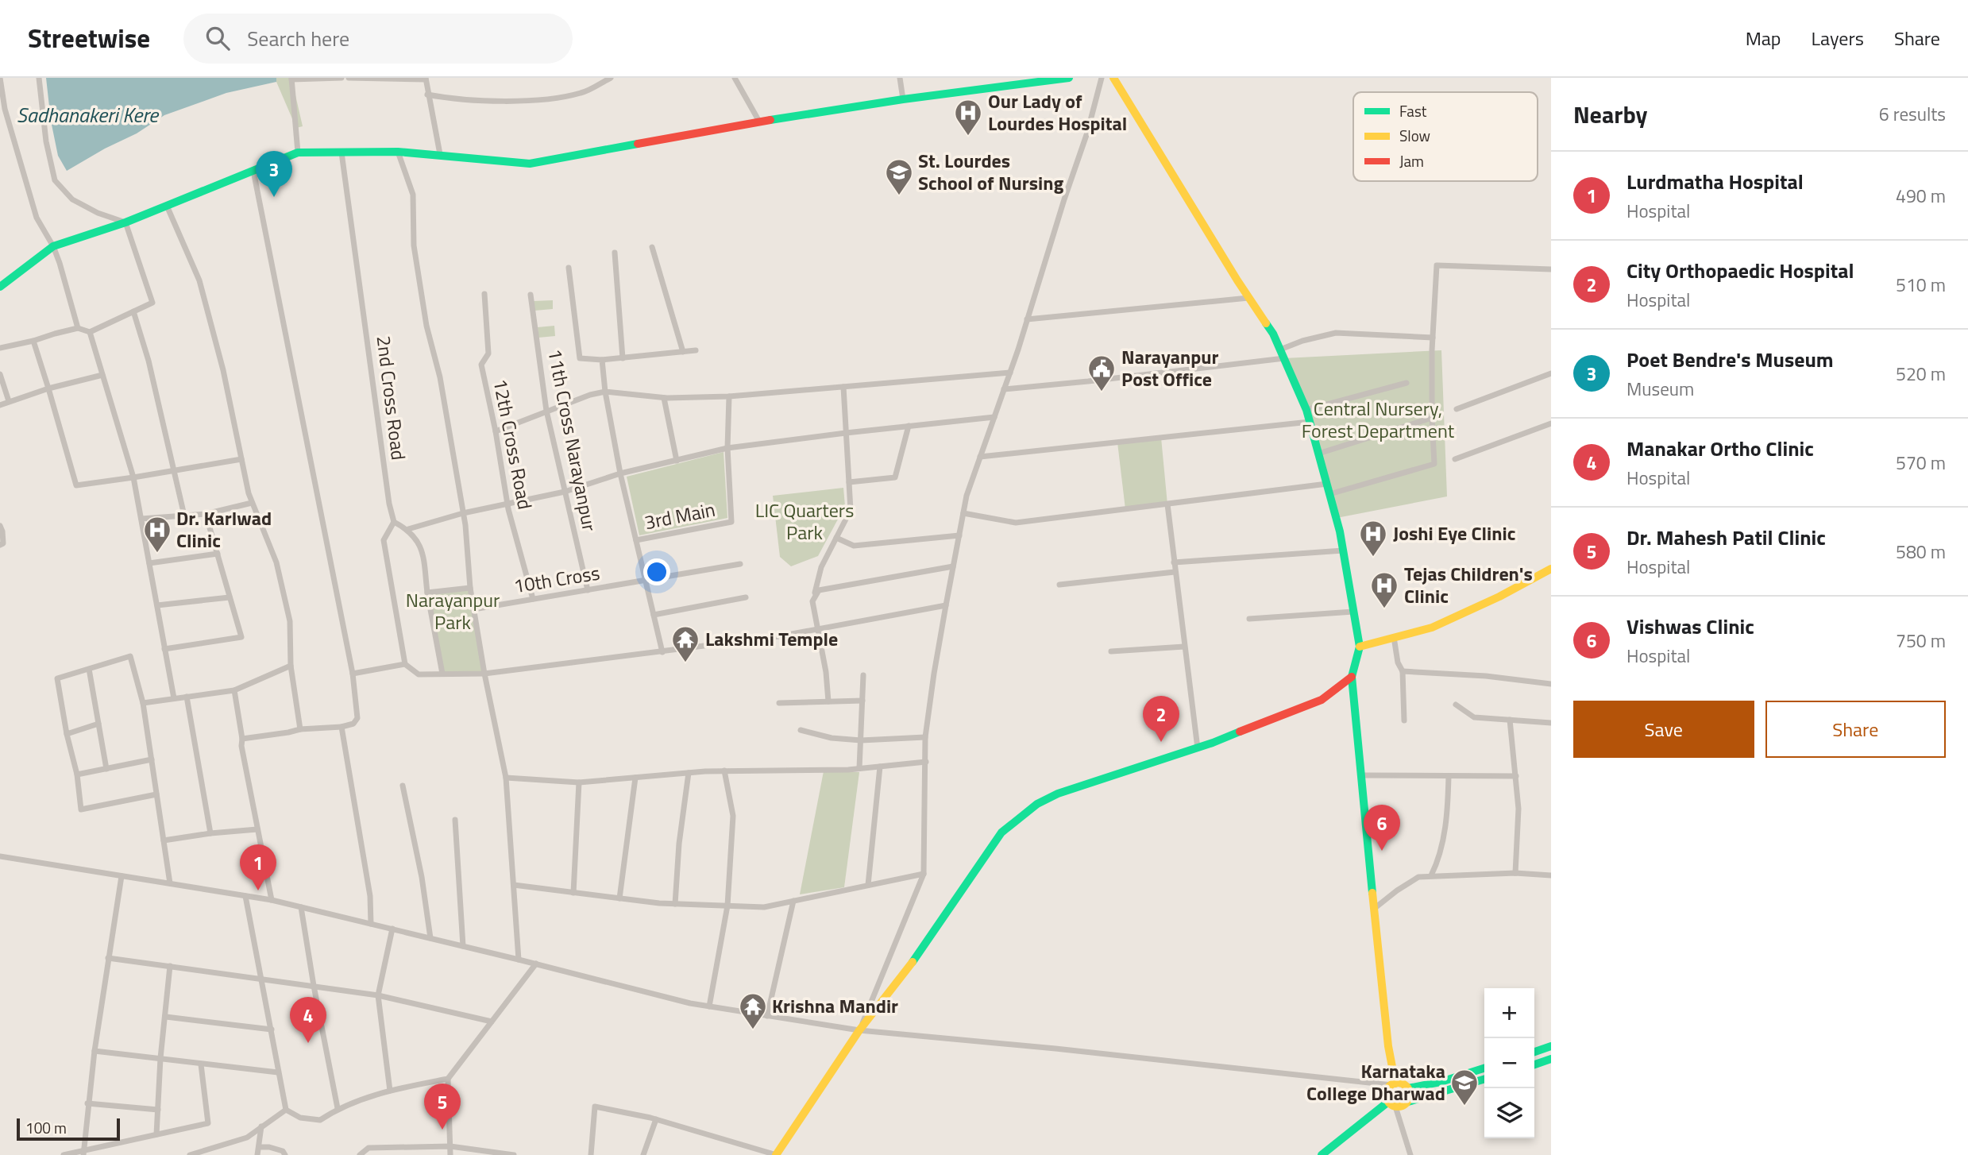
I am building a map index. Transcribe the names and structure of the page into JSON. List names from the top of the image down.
{
  "streets": {
    "street": [
      "2nd Cross Road",
      "11th Cross Narayanpur",
      "12th Cross Road",
      "3rd Main",
      "10th Cross"
    ]
  },
  "crossings": [
    ["11th Cross Narayanpur", "10th Cross"],
    ["12th Cross Road", "10th Cross"]
  ],
  "water": ["Sadhanakeri Kere"],
  "parks": ["Central Nursery, Forest Department", "LIC Quarters Park", "Narayanpur Park"],
  "places": {
    "hospital": [
      "Our Lady of Lourdes Hospital",
      "Dr. Karlwad Clinic",
      "Joshi Eye Clinic",
      "Tejas Children's Clinic"
    ],
    "school or university": ["St. Lourdes School of Nursing", "Karnataka College Dharwad"],
    "public building": ["Narayanpur Post Office"],
    "temple": ["Lakshmi Temple", "Krishna Mandir"]
  },
  "legend": ["Fast", "Slow", "Jam"],
  "scale_bar": "100 m",
  "page": {
    "header": "Streetwise",
    "search": "Search here",
    "nav": ["Map", "Layers", "Share"],
    "heading": ["Nearby", "6 results"],
    "list": [
      {
        "mark": "1",
        "name": "Lurdmatha Hospital",
        "note": "Hospital",
        "value": "490 m"
      },
      {
        "mark": "2",
        "name": "City Orthopaedic Hospital",
        "note": "Hospital",
        "value": "510 m"
      },
      {
        "mark": "3",
        "name": "Poet Bendre's Museum",
        "note": "Museum",
        "value": "520 m"
      },
      {
        "mark": "4",
        "name": "Manakar Ortho Clinic",
        "note": "Hospital",
        "value": "570 m"
      },
      {
        "mark": "5",
        "name": "Dr. Mahesh Patil Clinic",
        "note": "Hospital",
        "value": "580 m"
      },
      {
        "mark": "6",
        "name": "Vishwas Clinic",
        "note": "Hospital",
        "value": "750 m"
      }
    ],
    "pins": [
      "3",
      "2",
      "6",
      "1",
      "4",
      "5"
    ],
    "buttons": ["Save", "Share"],
    "map_buttons": ["+", "−"],
    "scale": "100 m"
  }
}
